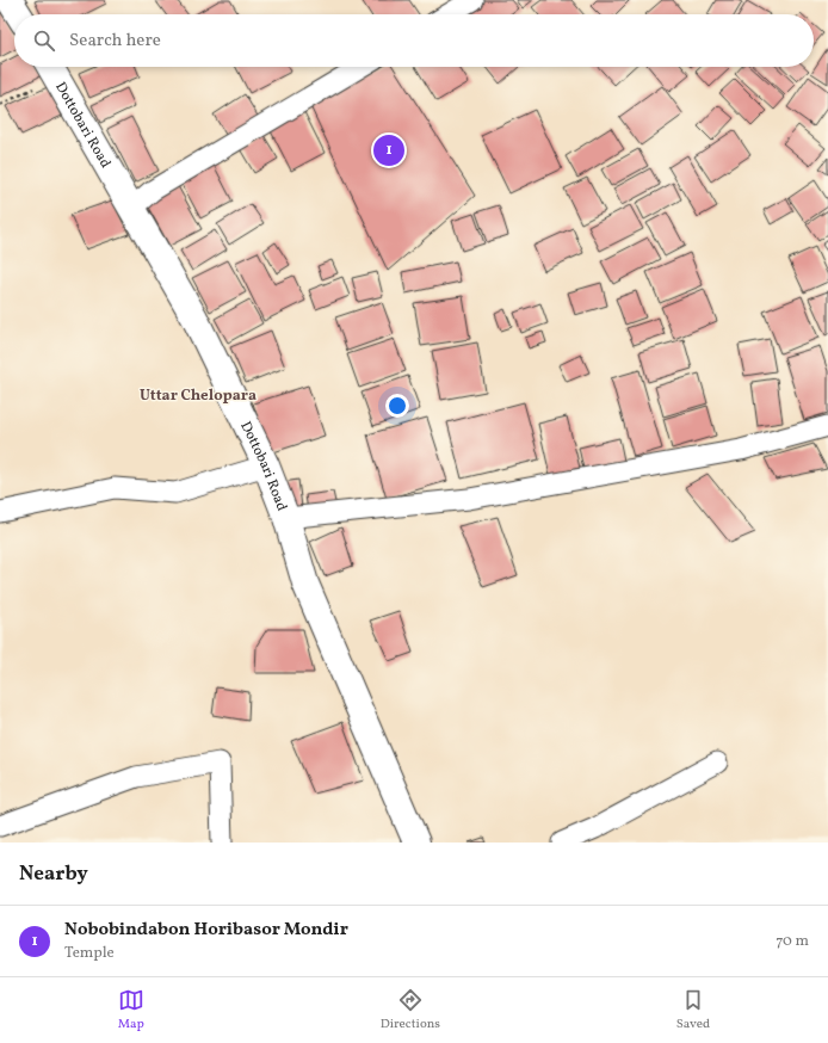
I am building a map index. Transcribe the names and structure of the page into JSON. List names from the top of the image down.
{
  "streets": {
    "street": ["Dottobari Road"]
  },
  "districts": ["Uttar Chelopara"],
  "page": {
    "search": "Search here",
    "pins": "1",
    "heading": "Nearby",
    "list": [
      {
        "mark": "1",
        "name": "Nobobindabon Horibasor Mondir",
        "note": "Temple",
        "value": "70 m"
      }
    ],
    "nav": ["Map", "Directions", "Saved"]
  }
}
